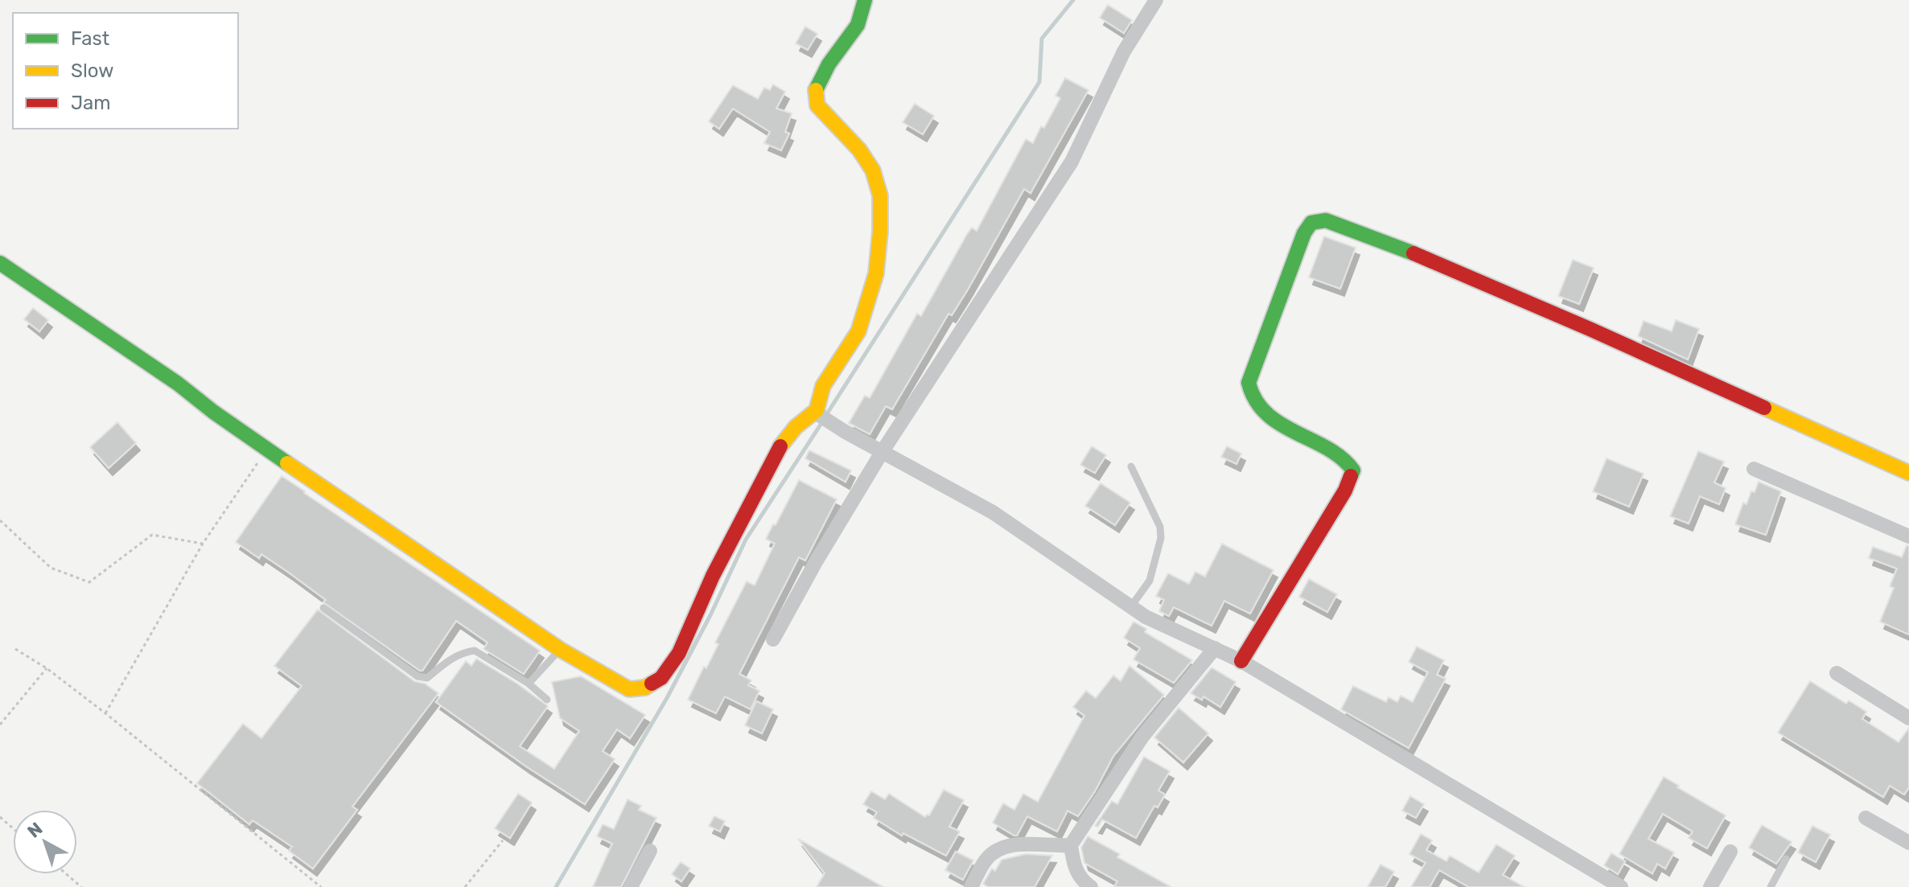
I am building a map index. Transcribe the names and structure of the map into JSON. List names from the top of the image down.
{
  "legend": ["Fast", "Slow", "Jam"],
  "north": "top left"
}
